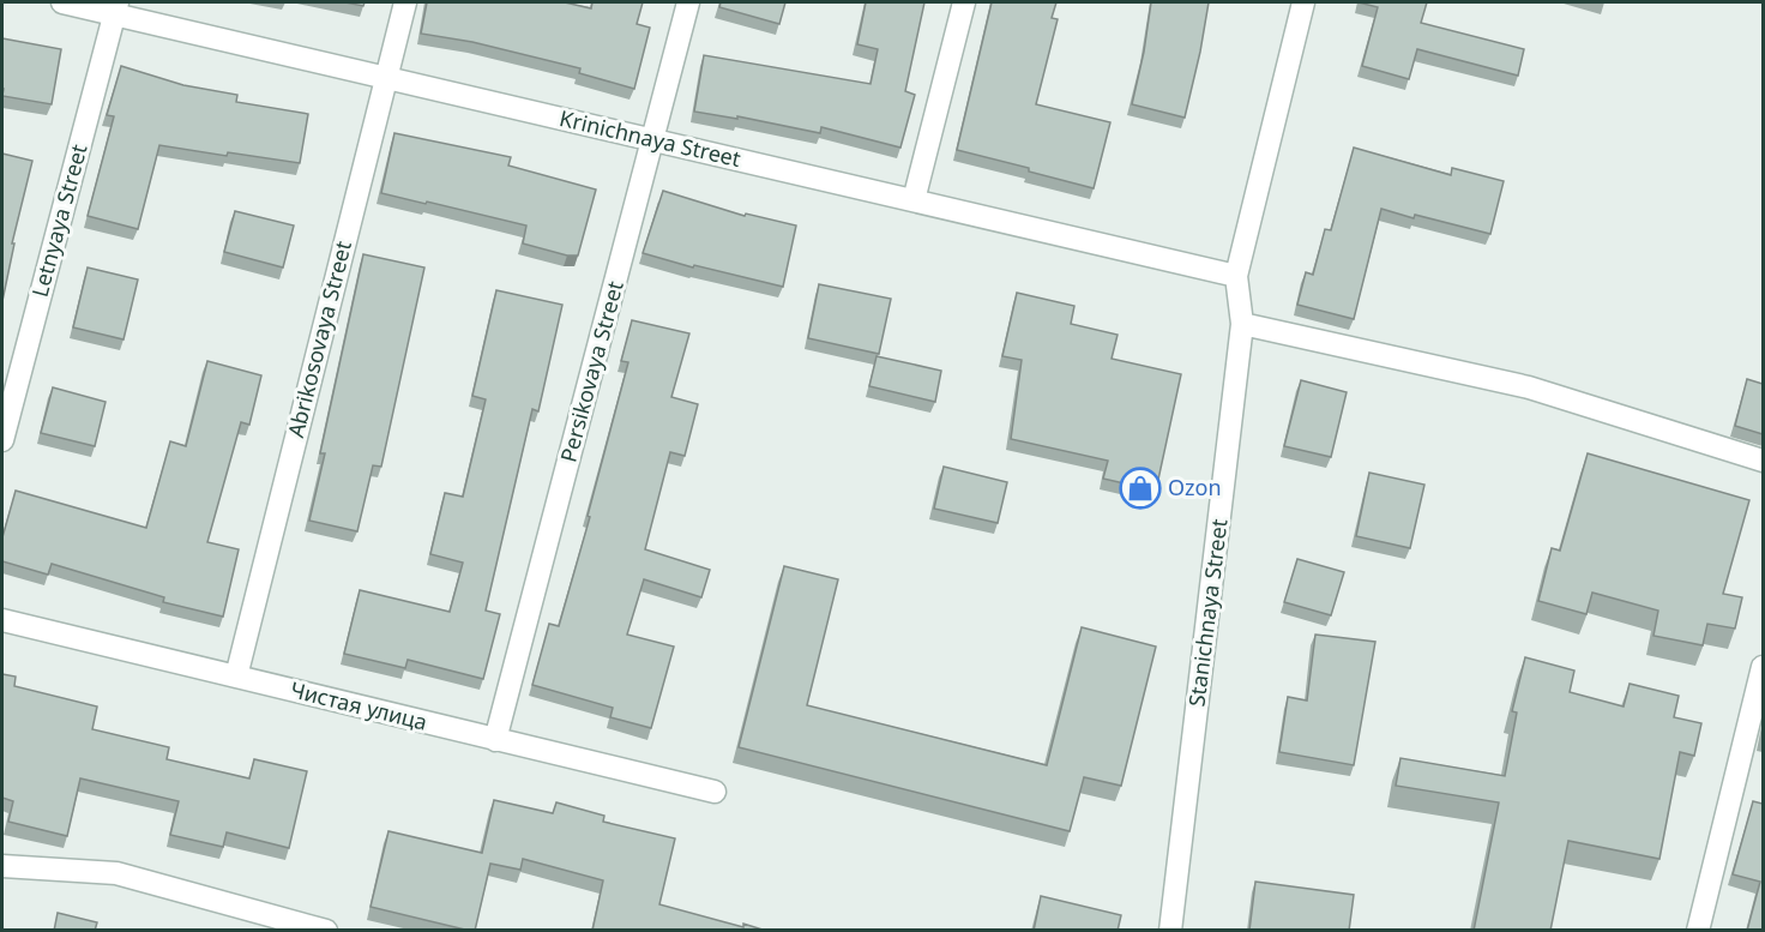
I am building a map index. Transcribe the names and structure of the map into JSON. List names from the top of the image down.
{
  "streets": {
    "street": [
      "Krinichnaya Street",
      "Letnyaya Street",
      "Abrikosovaya Street",
      "Persikovaya Street",
      "Stanichnaya Street",
      "Чистая улица"
    ]
  },
  "crossings": [
    ["Krinichnaya Street", "Letnyaya Street"],
    ["Krinichnaya Street", "Abrikosovaya Street"],
    ["Krinichnaya Street", "Persikovaya Street"],
    ["Krinichnaya Street", "Stanichnaya Street"],
    ["Abrikosovaya Street", "Чистая улица"],
    ["Persikovaya Street", "Чистая улица"]
  ],
  "places": {
    "shop": ["Ozon"]
  }
}
